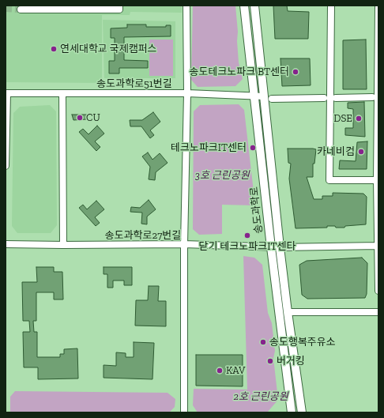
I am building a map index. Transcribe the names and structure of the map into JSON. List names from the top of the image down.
{
  "streets": {
    "main road": ["송도과학로"],
    "street": ["송도과학로51번길", "송도과학로27번길"]
  },
  "crossings": [
    ["송도과학로51번길", "송도과학로"],
    ["송도과학로", "송도과학로27번길"]
  ],
  "parks": ["3호 근린공원", "2호 근린공원"],
  "places": [
    "연세대학교 국제캠퍼스",
    "송도테크노파크 BT센터",
    "CU",
    "DSE",
    "테크노파크IT센터",
    "카네비컴",
    "닫기 테크노파크IT센타",
    "송도행복주유소",
    "버거킹",
    "KAV"
  ]
}
